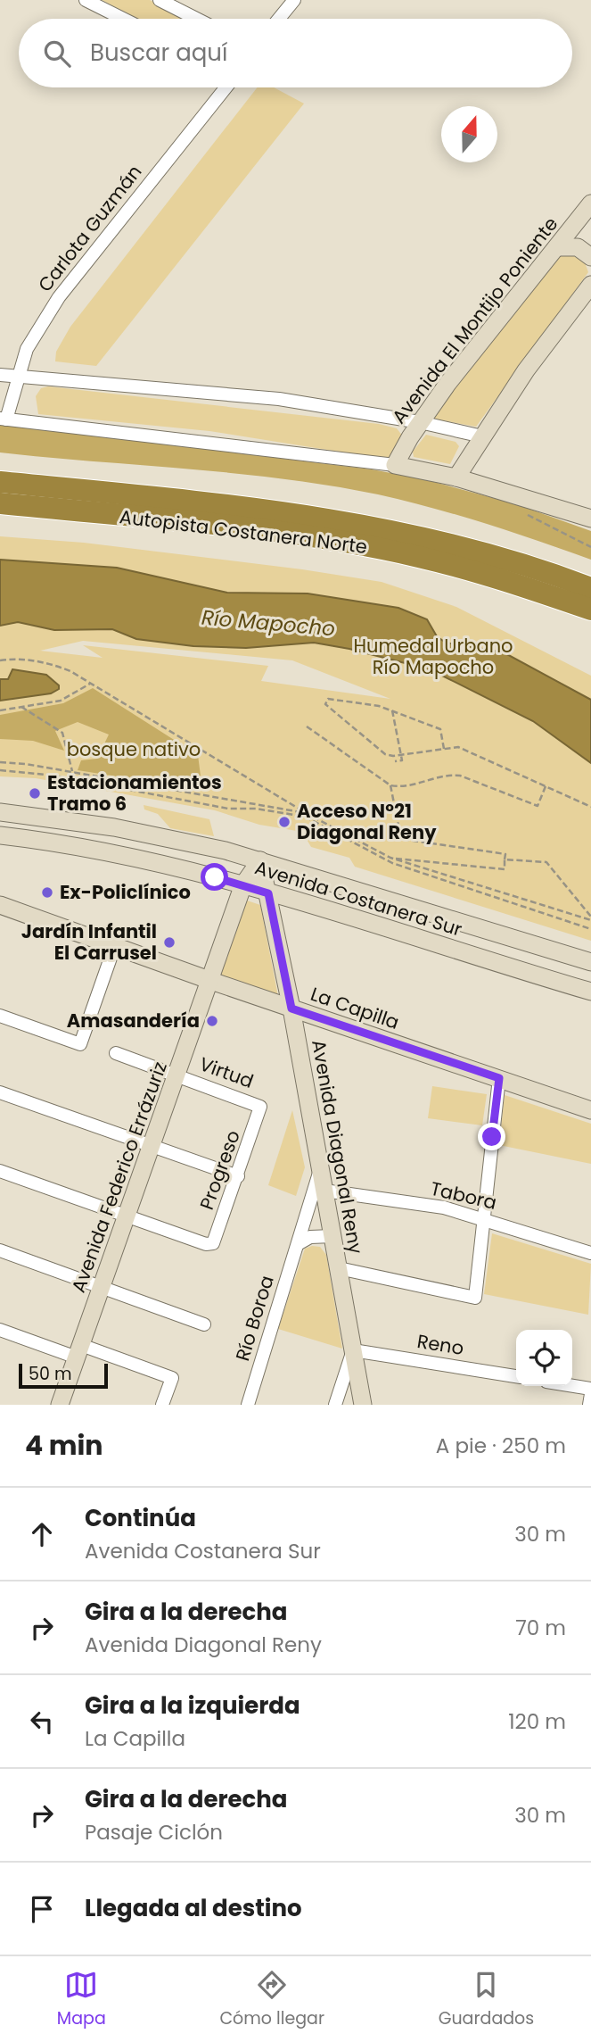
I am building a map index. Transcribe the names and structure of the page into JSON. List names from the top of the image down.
{
  "streets": {
    "highway": ["Autopista Costanera Norte"],
    "street": [
      "Carlota Guzmán",
      "Avenida El Montijo Poniente",
      "Avenida Costanera Sur",
      "La Capilla",
      "Virtud",
      "Avenida Diagonal Reny",
      "Progreso",
      "Avenida Federico Errázuriz",
      "Tabora",
      "Río Boroa",
      "Reno"
    ]
  },
  "crossings": [
    ["Avenida Costanera Sur", "Avenida Diagonal Reny"],
    ["Avenida Costanera Sur", "Avenida Federico Errázuriz"],
    ["La Capilla", "Avenida Diagonal Reny"],
    ["La Capilla", "Avenida Federico Errázuriz"],
    ["Virtud", "Progreso"],
    ["Virtud", "Avenida Federico Errázuriz"],
    ["Avenida Diagonal Reny", "Avenida Federico Errázuriz"],
    ["Avenida Diagonal Reny", "Tabora"],
    ["Avenida Diagonal Reny", "Río Boroa"],
    ["Avenida Diagonal Reny", "Reno"],
    ["Progreso", "Avenida Federico Errázuriz"]
  ],
  "water": ["Río Mapocho"],
  "parks": ["Humedal Urbano Río Mapocho", "bosque nativo"],
  "places": [
    "Estacionamientos Tramo 6",
    "Acceso N°21 Diagonal Reny",
    "Ex-Policlínico",
    "Jardín Infantil El Carrusel",
    "Amasandería"
  ],
  "scale_bar": "50 m",
  "north": "top",
  "page": {
    "search": "Buscar aquí",
    "scale": "50 m",
    "heading": ["4 min", "A pie · 250 m"],
    "list": [
      ["Continúa", "Avenida Costanera Sur", "30 m"],
      ["Gira a la derecha", "Avenida Diagonal Reny", "70 m"],
      ["Gira a la izquierda", "La Capilla", "120 m"],
      ["Gira a la derecha", "Pasaje Ciclón", "30 m"],
      "Llegada al destino"
    ],
    "nav": ["Mapa", "Cómo llegar", "Guardados"]
  }
}
